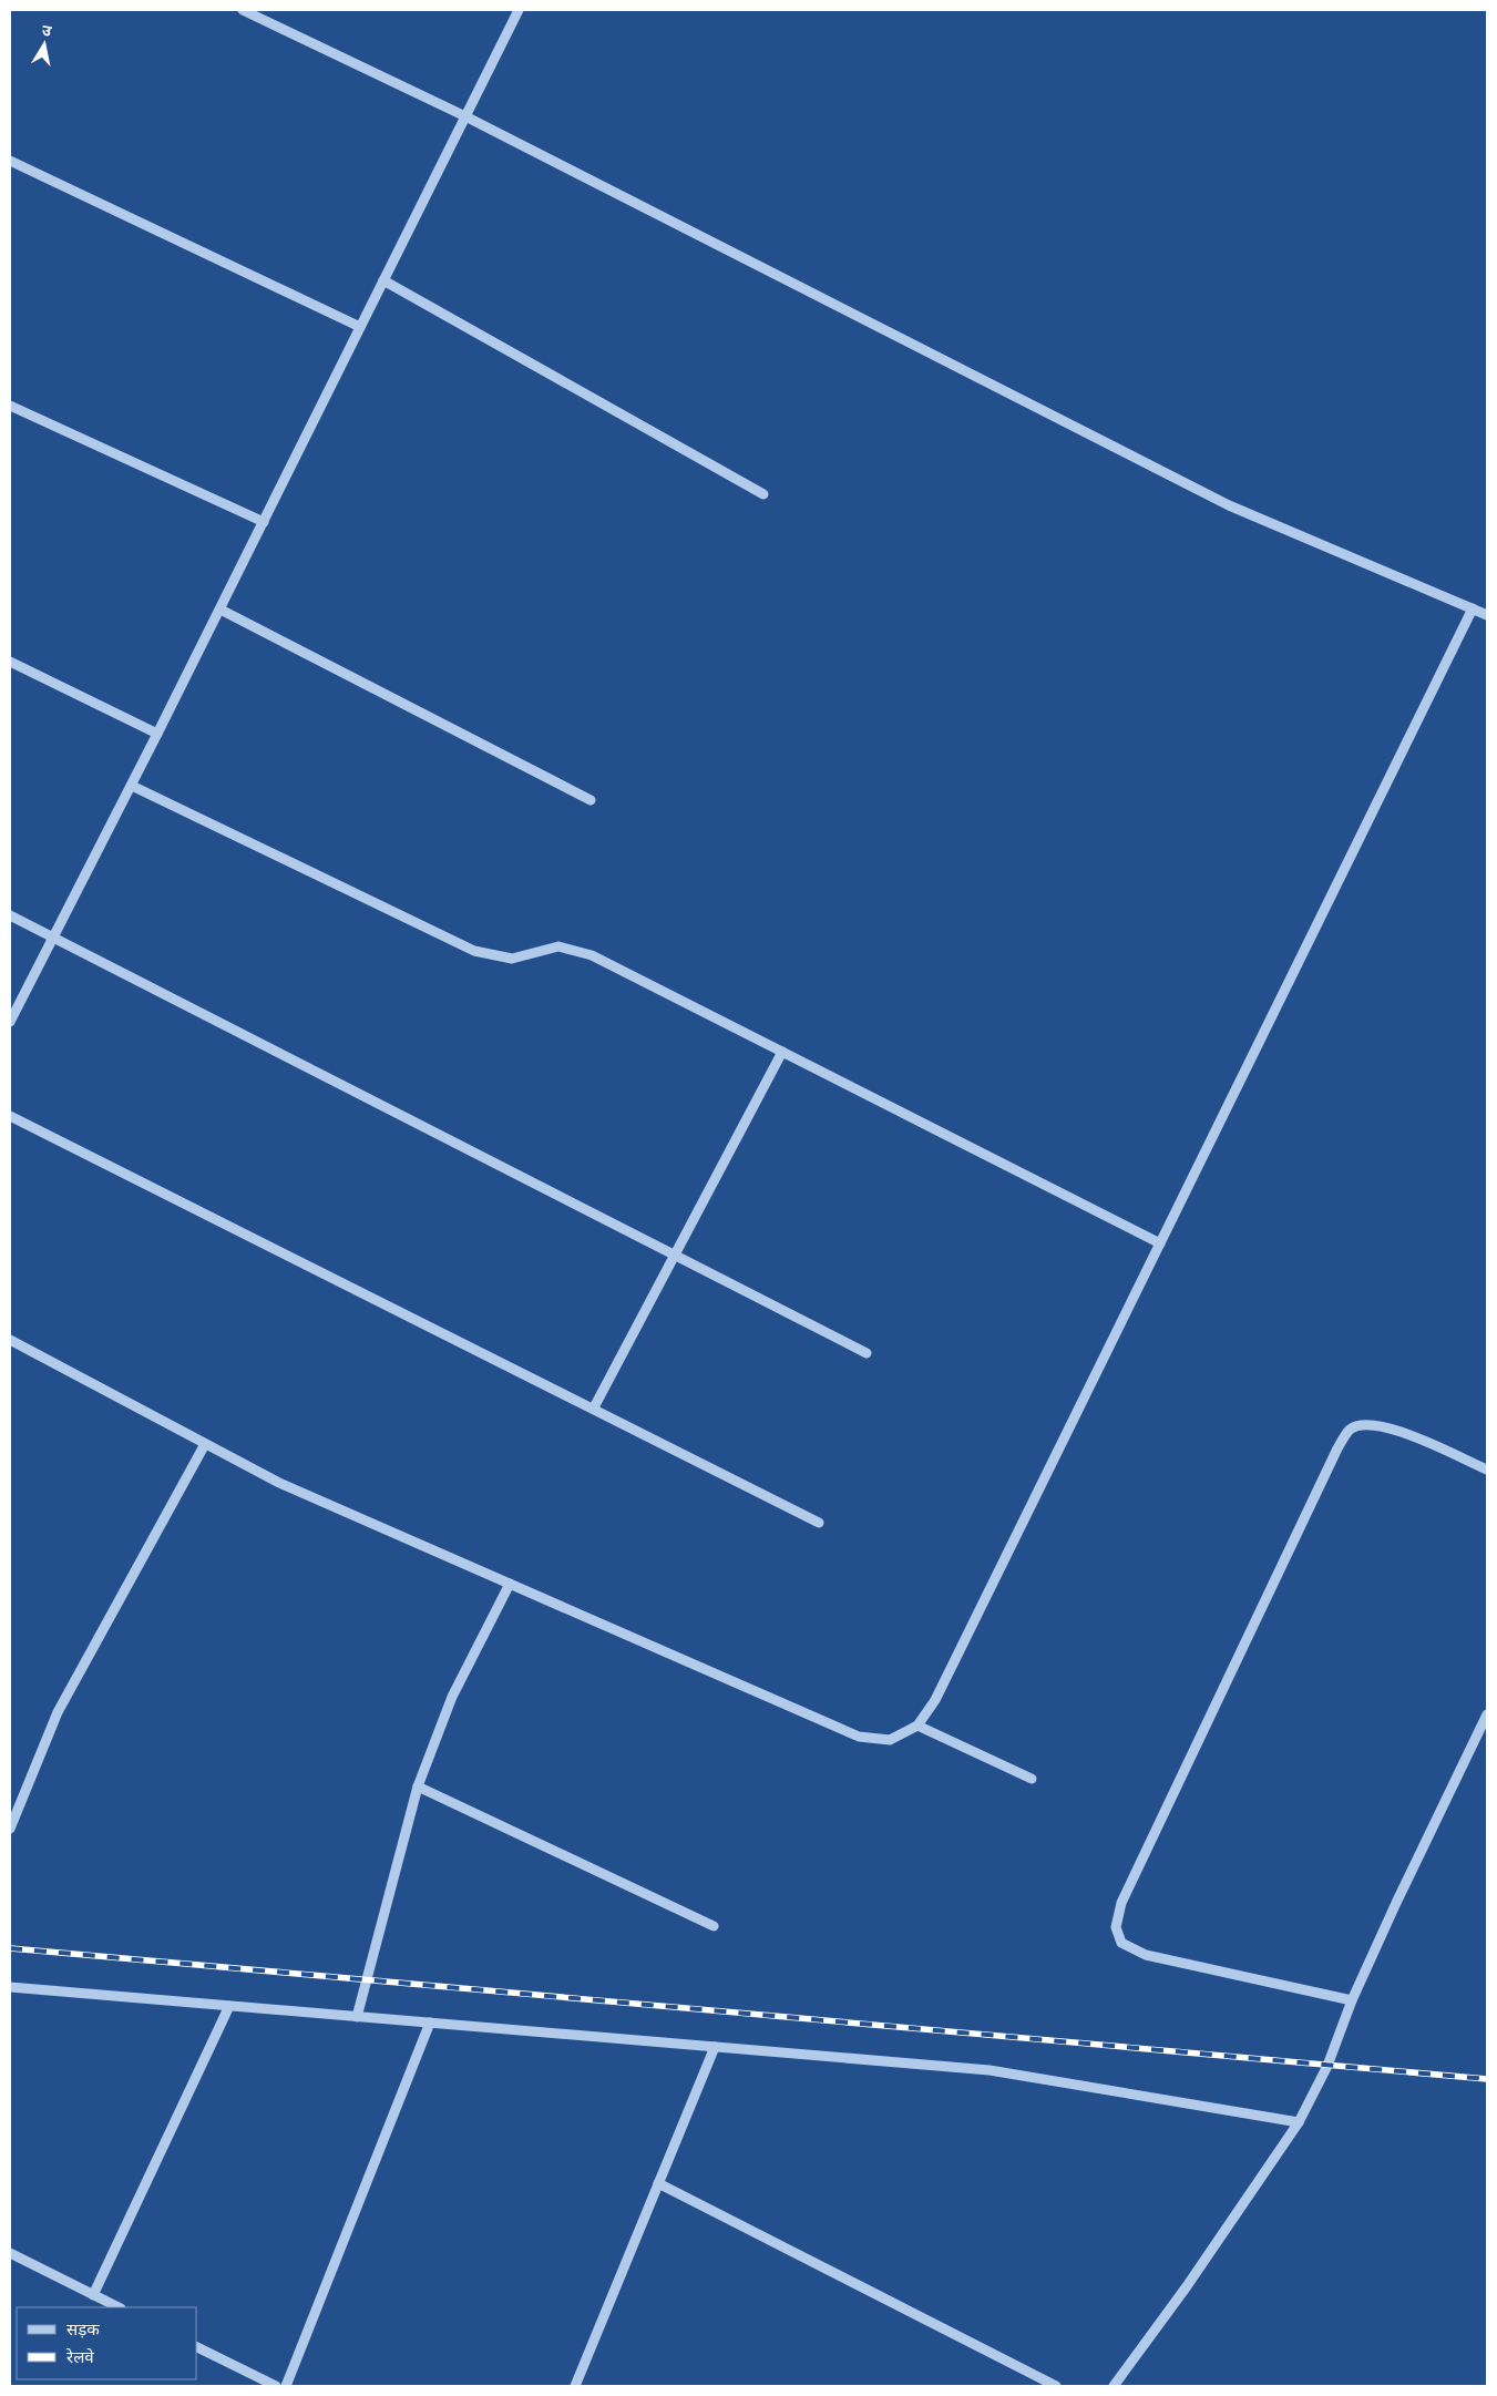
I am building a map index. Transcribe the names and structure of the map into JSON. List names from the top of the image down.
{
  "legend": ["सड़क", "रेलवे"],
  "north": "top"
}
